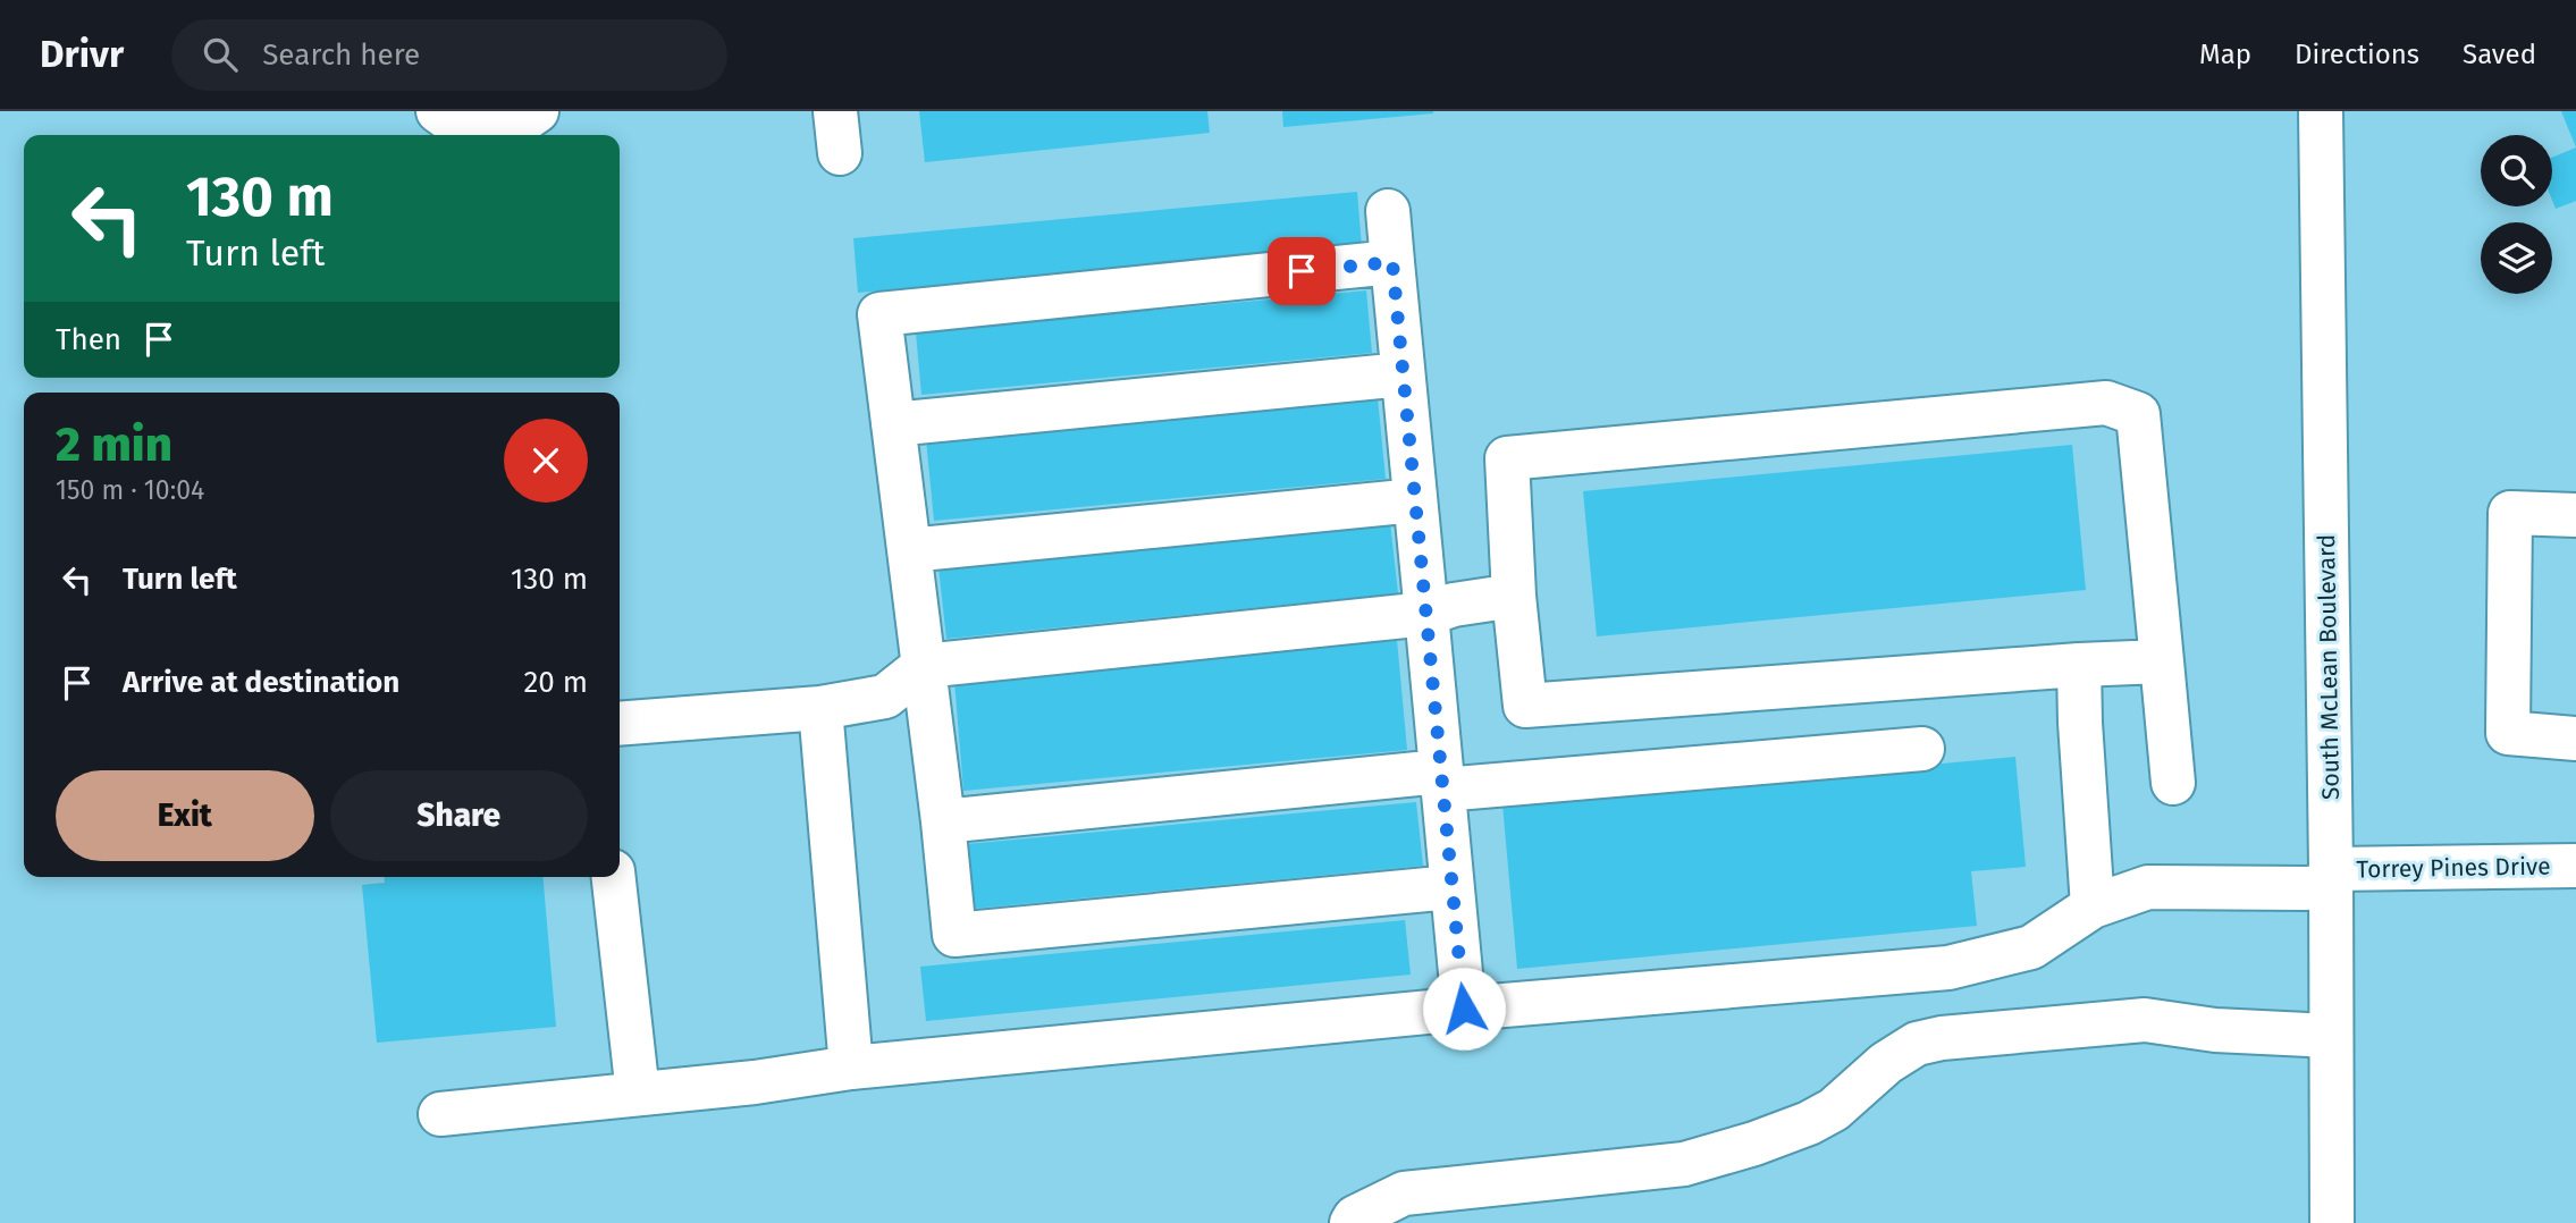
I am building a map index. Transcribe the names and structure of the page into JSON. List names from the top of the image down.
{
  "streets": {
    "main road": ["South McLean Boulevard", "Torrey Pines Drive"]
  },
  "crossings": [
    ["South McLean Boulevard", "Torrey Pines Drive"]
  ],
  "page": {
    "header": "Drivr",
    "search": "Search here",
    "nav": ["Map", "Directions", "Saved"],
    "turn": ["130 m", "Turn left"],
    "then": "Then",
    "heading": ["2 min", "150 m · 10:04"],
    "list": [
      {
        "name": "Turn left",
        "value": "130 m"
      },
      {
        "name": "Arrive at destination",
        "value": "20 m"
      }
    ],
    "buttons": ["Exit", "Share"]
  }
}
